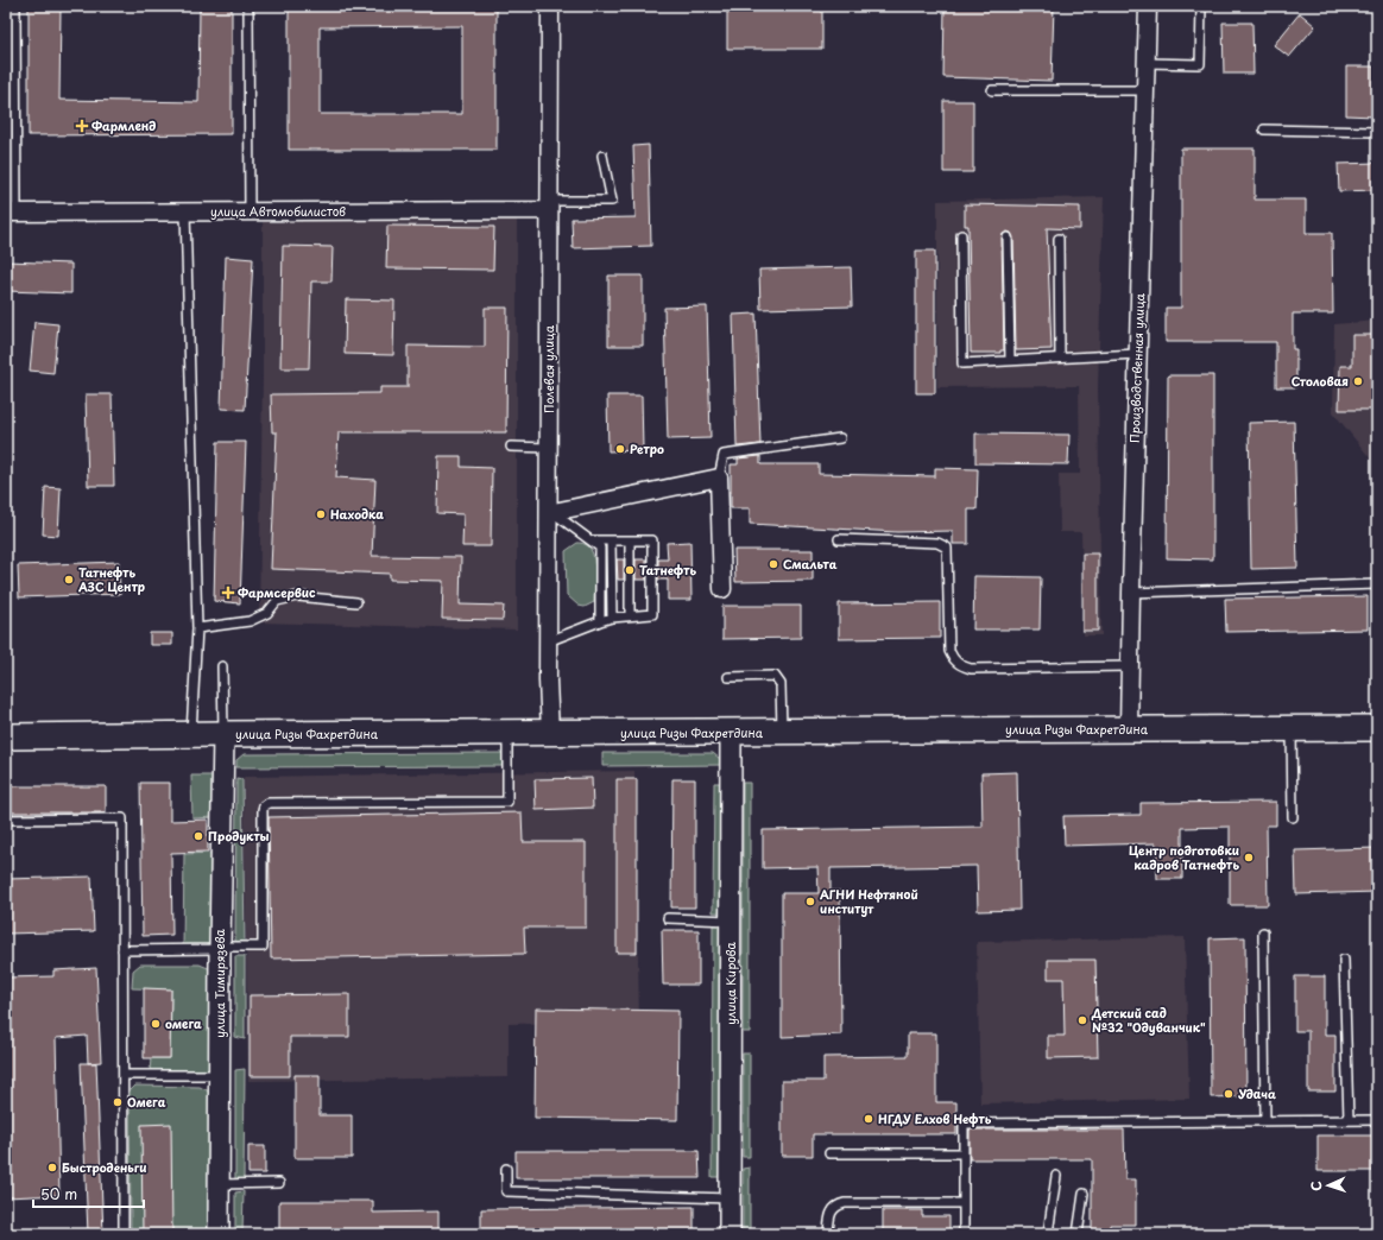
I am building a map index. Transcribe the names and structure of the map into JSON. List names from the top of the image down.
{
  "streets": {
    "main road": ["улица Ризы Фахретдина"],
    "street": [
      "улица Автомобилистов",
      "Производственная улица",
      "Полевая улица",
      "улица Тимирязева",
      "улица Кирова"
    ]
  },
  "crossings": [
    ["улица Автомобилистов", "Полевая улица"],
    ["Производственная улица", "улица Ризы Фахретдина"],
    ["Полевая улица", "улица Ризы Фахретдина"],
    ["улица Ризы Фахретдина", "улица Тимирязева"],
    ["улица Ризы Фахретдина", "улица Кирова"]
  ],
  "places": {
    "health": ["Фармленд", "Фармсервис"],
    "other": [
      "Столовая",
      "Ретро",
      "Находка",
      "Смальта",
      "Татнефть",
      "Татнефть АЗС Центр",
      "Продукты",
      "Центр подготовки кадров Татнефть",
      "АГНИ Нефтяной институт",
      "Детский сад №32 \"Одуванчик\"",
      "омега",
      "Удача",
      "Омега",
      "НГДУ Елхов Нефть",
      "Быстроденьги"
    ]
  },
  "scale_bar": "50 m",
  "north": "left"
}
